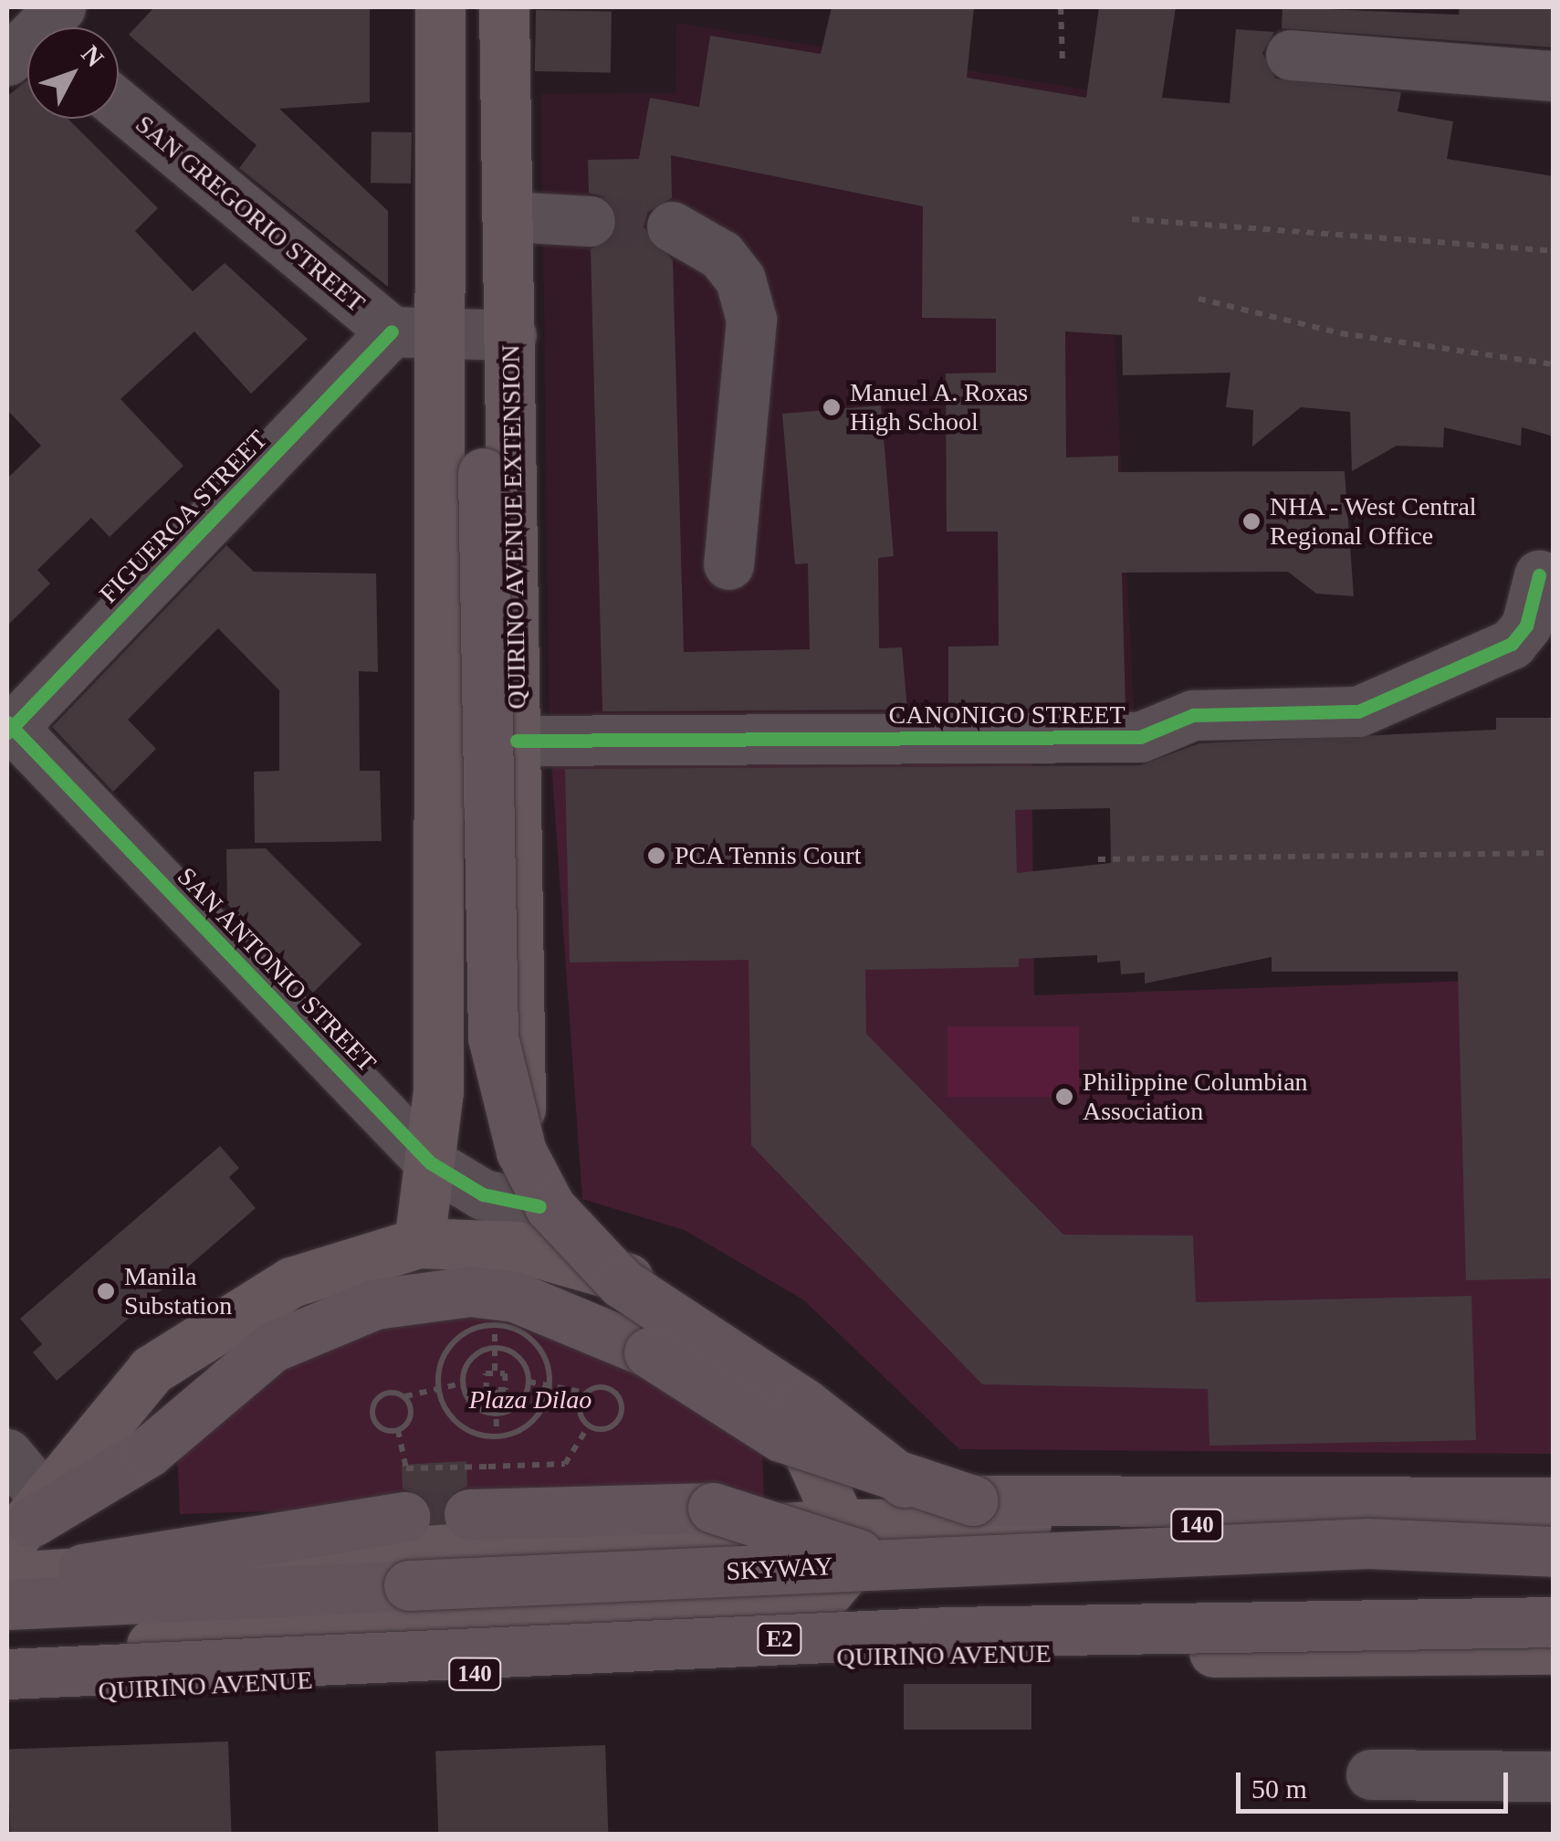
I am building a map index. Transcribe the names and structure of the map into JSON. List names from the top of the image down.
{
  "streets": {
    "highway": ["SKYWAY", "E2"],
    "main road": ["QUIRINO AVENUE EXTENSION", "140", "QUIRINO AVENUE"],
    "street": [
      "SAN GREGORIO STREET",
      "FIGUEROA STREET",
      "CANONIGO STREET",
      "SAN ANTONIO STREET"
    ]
  },
  "crossings": [
    ["SAN GREGORIO STREET", "FIGUEROA STREET"],
    ["FIGUEROA STREET", "SAN ANTONIO STREET"],
    ["QUIRINO AVENUE EXTENSION", "CANONIGO STREET"],
    ["QUIRINO AVENUE EXTENSION", "SAN ANTONIO STREET"]
  ],
  "parks": ["Plaza Dilao"],
  "places": [
    "Manuel A. Roxas High School",
    "NHA - West Central Regional Office",
    "PCA Tennis Court",
    "Philippine Columbian Association",
    "Manila Substation"
  ],
  "scale_bar": "50 m",
  "north": "top right"
}
